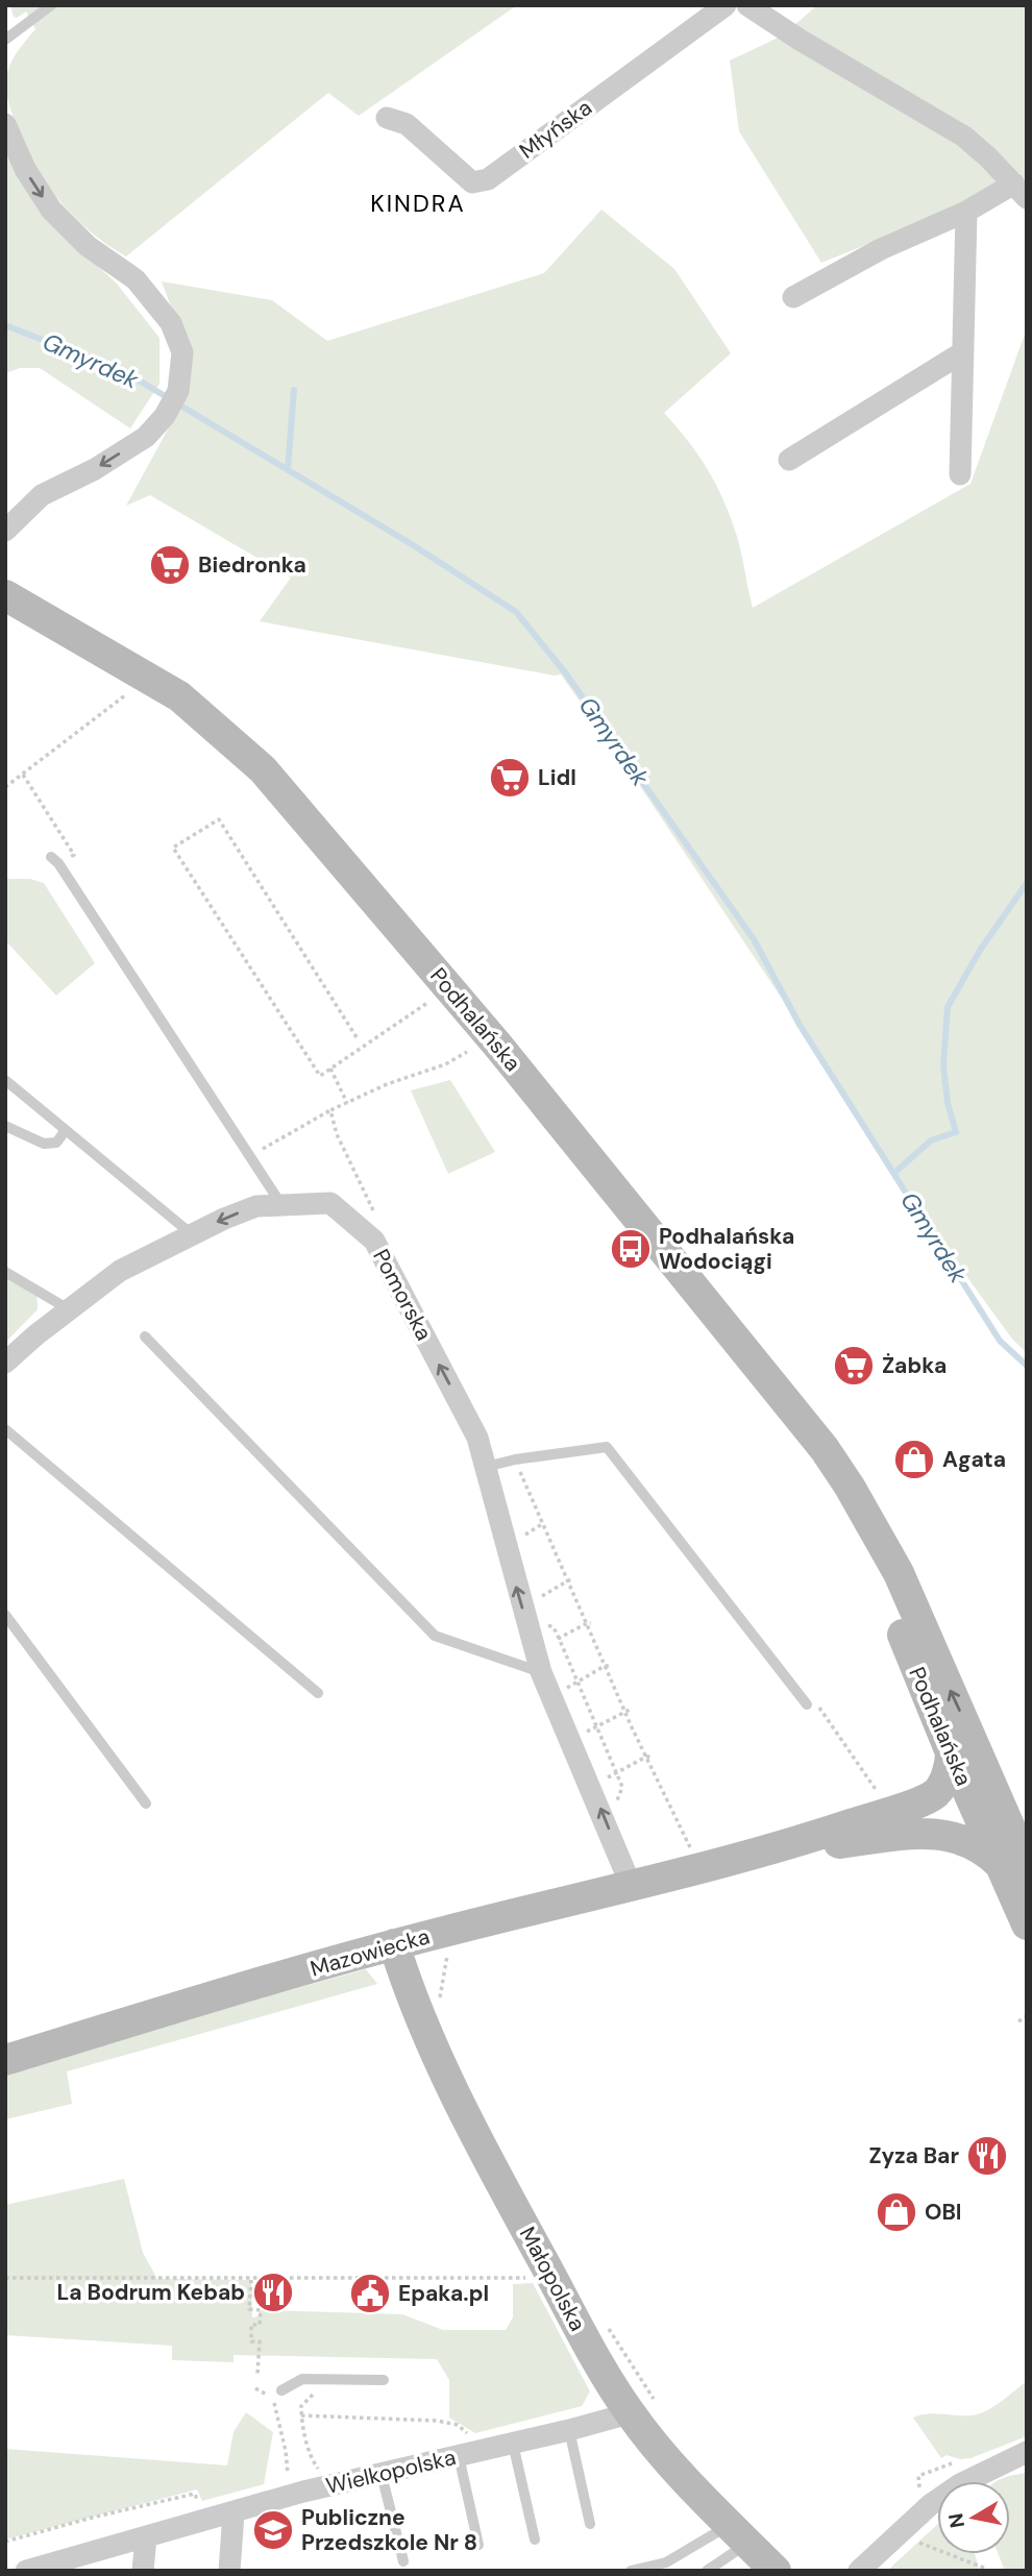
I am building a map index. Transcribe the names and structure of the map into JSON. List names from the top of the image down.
{
  "streets": {
    "street": [
      "Młyńska",
      "Podhalańska",
      "Pomorska",
      "Mazowiecka",
      "Małopolska",
      "Wielkopolska"
    ]
  },
  "crossings": [
    ["Podhalańska", "Mazowiecka"],
    ["Pomorska", "Mazowiecka"],
    ["Mazowiecka", "Małopolska"],
    ["Małopolska", "Wielkopolska"]
  ],
  "one_way": ["Pomorska"],
  "districts": ["KINDRA"],
  "water": ["Gmyrdek"],
  "places": {
    "supermarket": ["Biedronka", "Lidl", "Żabka"],
    "bus stop": ["Podhalańska Wodociągi"],
    "shop": ["Agata", "OBI"],
    "restaurant": ["Zyza Bar", "La Bodrum Kebab"],
    "public building": ["Epaka.pl"],
    "school or university": ["Publiczne Przedszkole Nr 8"]
  },
  "north": "left"
}
